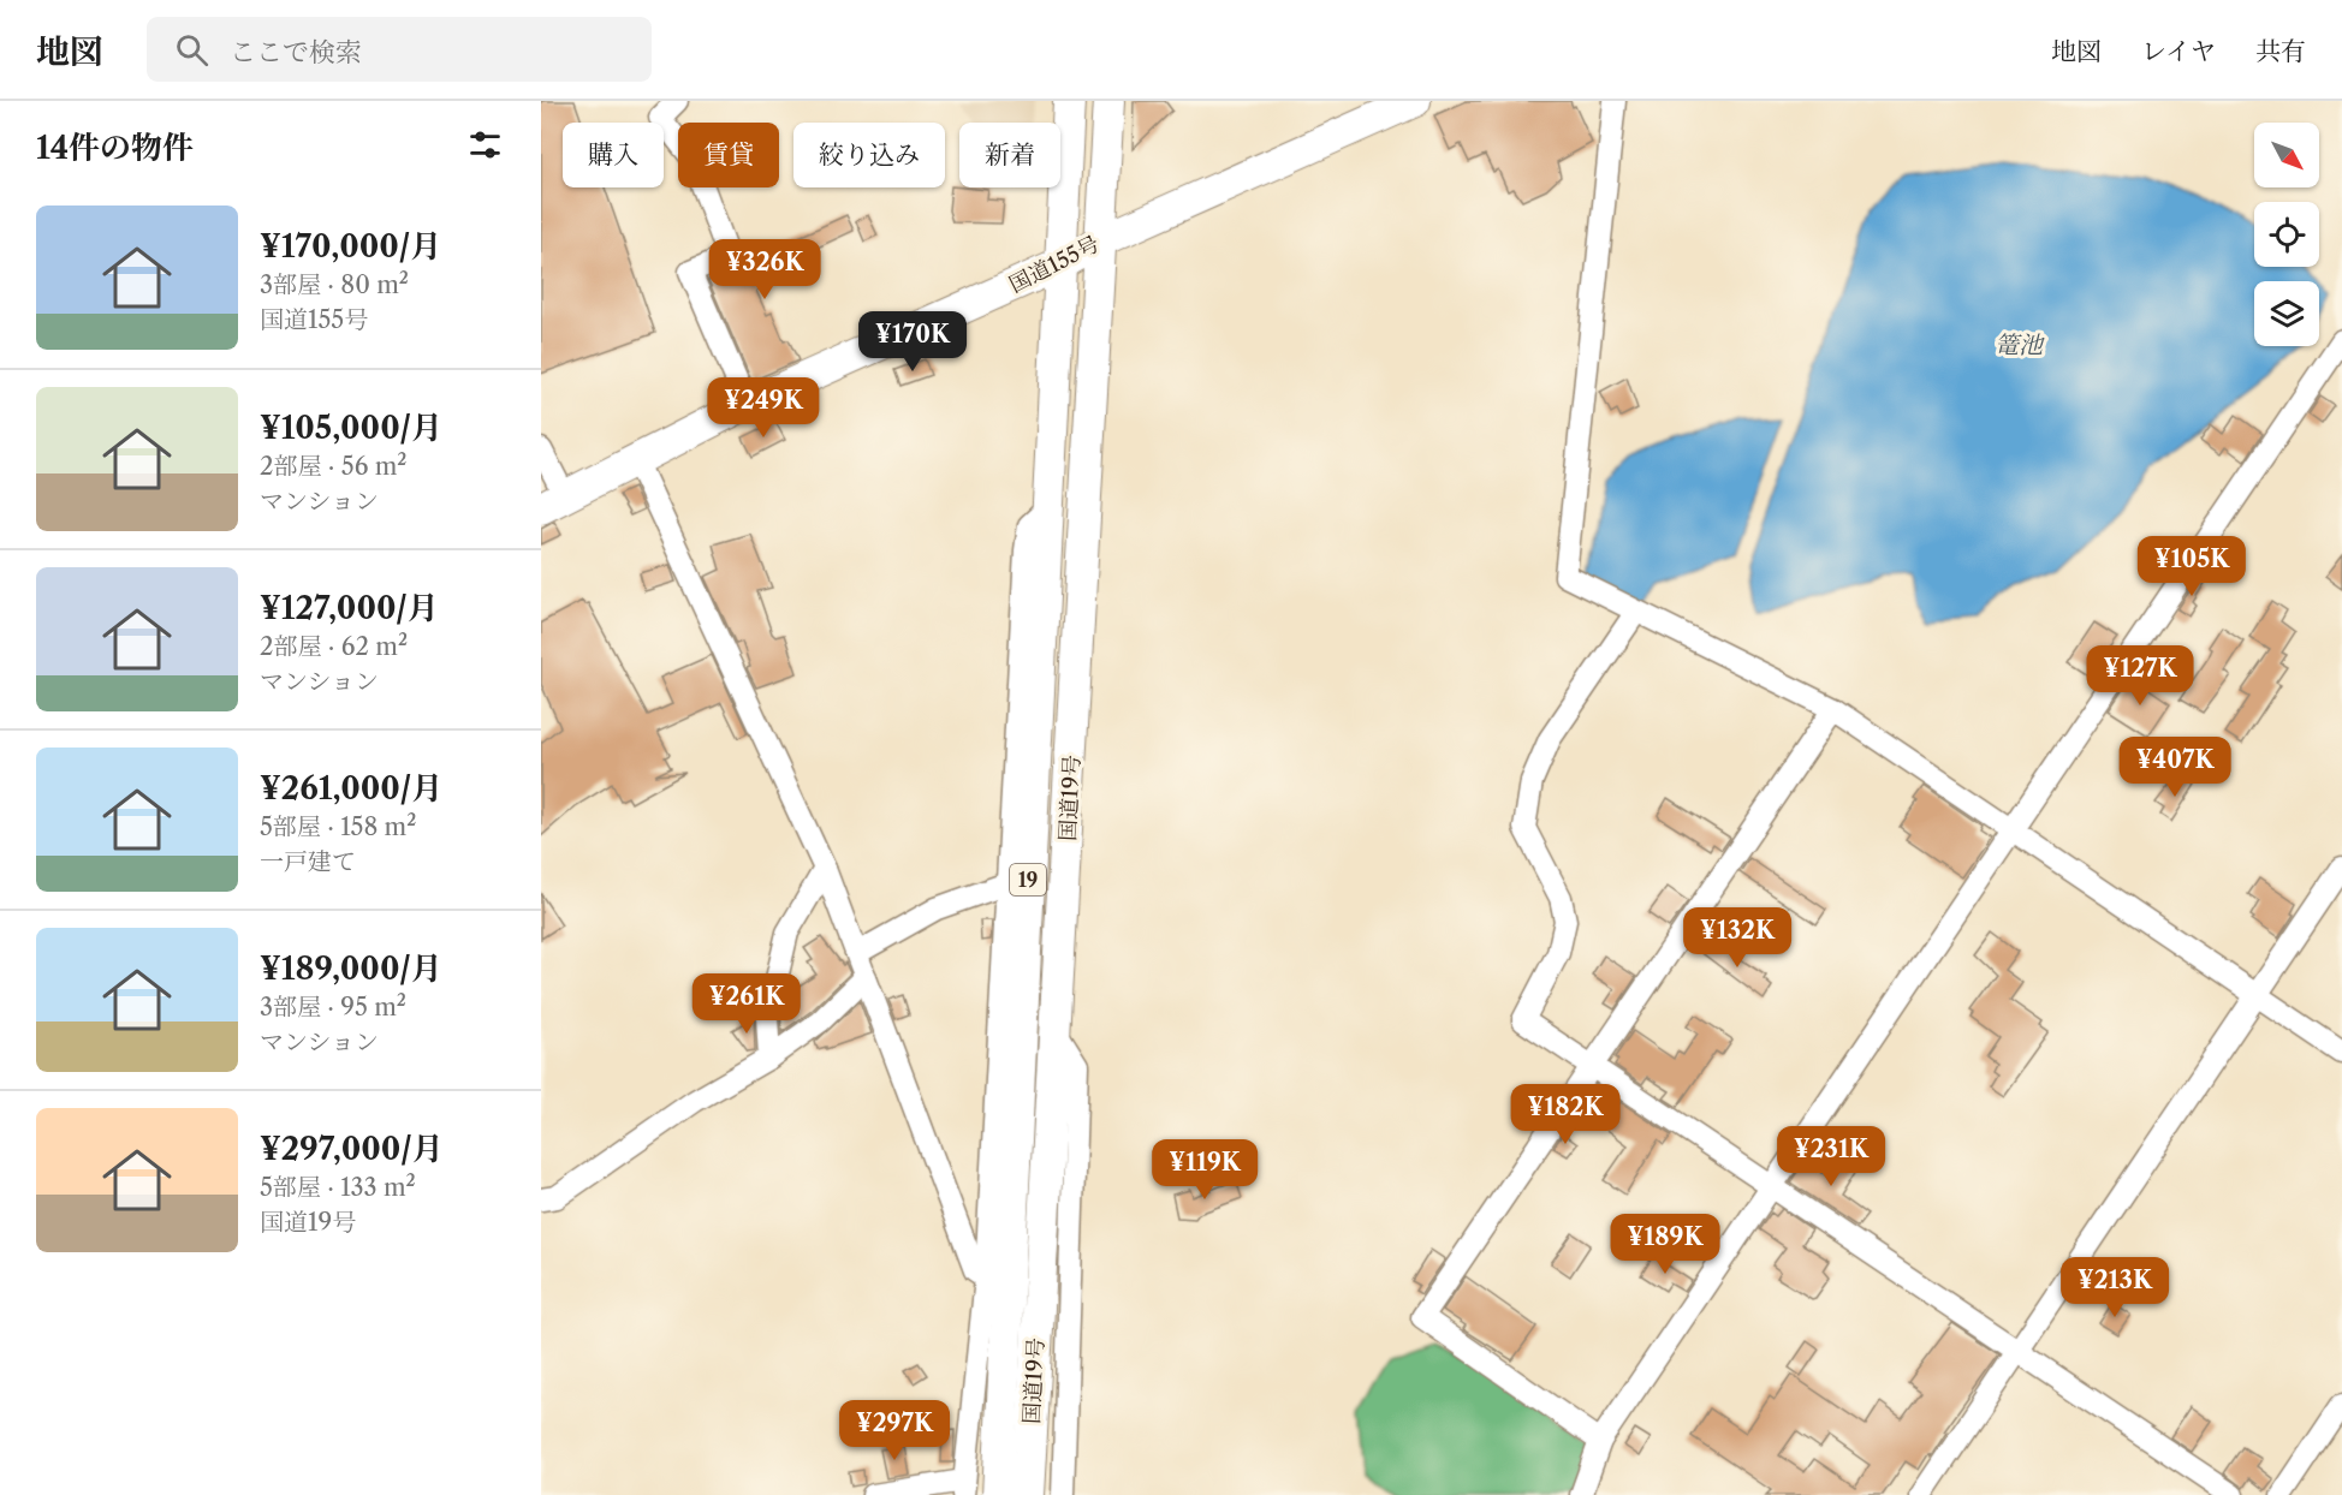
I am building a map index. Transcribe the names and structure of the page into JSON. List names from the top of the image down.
{
  "streets": {
    "highway": ["国道155号", "国道19号", "19"]
  },
  "crossings": [
    ["国道155号", "国道19号"]
  ],
  "water": ["篭池"],
  "north": "bottom right",
  "page": {
    "header": "地図",
    "search": "ここで検索",
    "nav": ["地図", "レイヤ", "共有"],
    "heading": "14件の物件",
    "chip": [
      "購入",
      "賃貸",
      "絞り込み",
      "新着"
    ],
    "list": [
      {
        "name": "¥170,000/月",
        "note": "3部屋 · 80 m² · 国道155号"
      },
      {
        "name": "¥105,000/月",
        "note": "2部屋 · 56 m² · マンション"
      },
      {
        "name": "¥127,000/月",
        "note": "2部屋 · 62 m² · マンション"
      },
      {
        "name": "¥261,000/月",
        "note": "5部屋 · 158 m² · 一戸建て"
      },
      {
        "name": "¥189,000/月",
        "note": "3部屋 · 95 m² · マンション"
      },
      {
        "name": "¥297,000/月",
        "note": "5部屋 · 133 m² · 国道19号"
      }
    ],
    "price": [
      "¥326K",
      "¥170K",
      "¥249K",
      "¥105K",
      "¥127K",
      "¥407K",
      "¥132K",
      "¥261K",
      "¥182K",
      "¥231K",
      "¥119K",
      "¥189K",
      "¥213K",
      "¥297K"
    ]
  }
}
